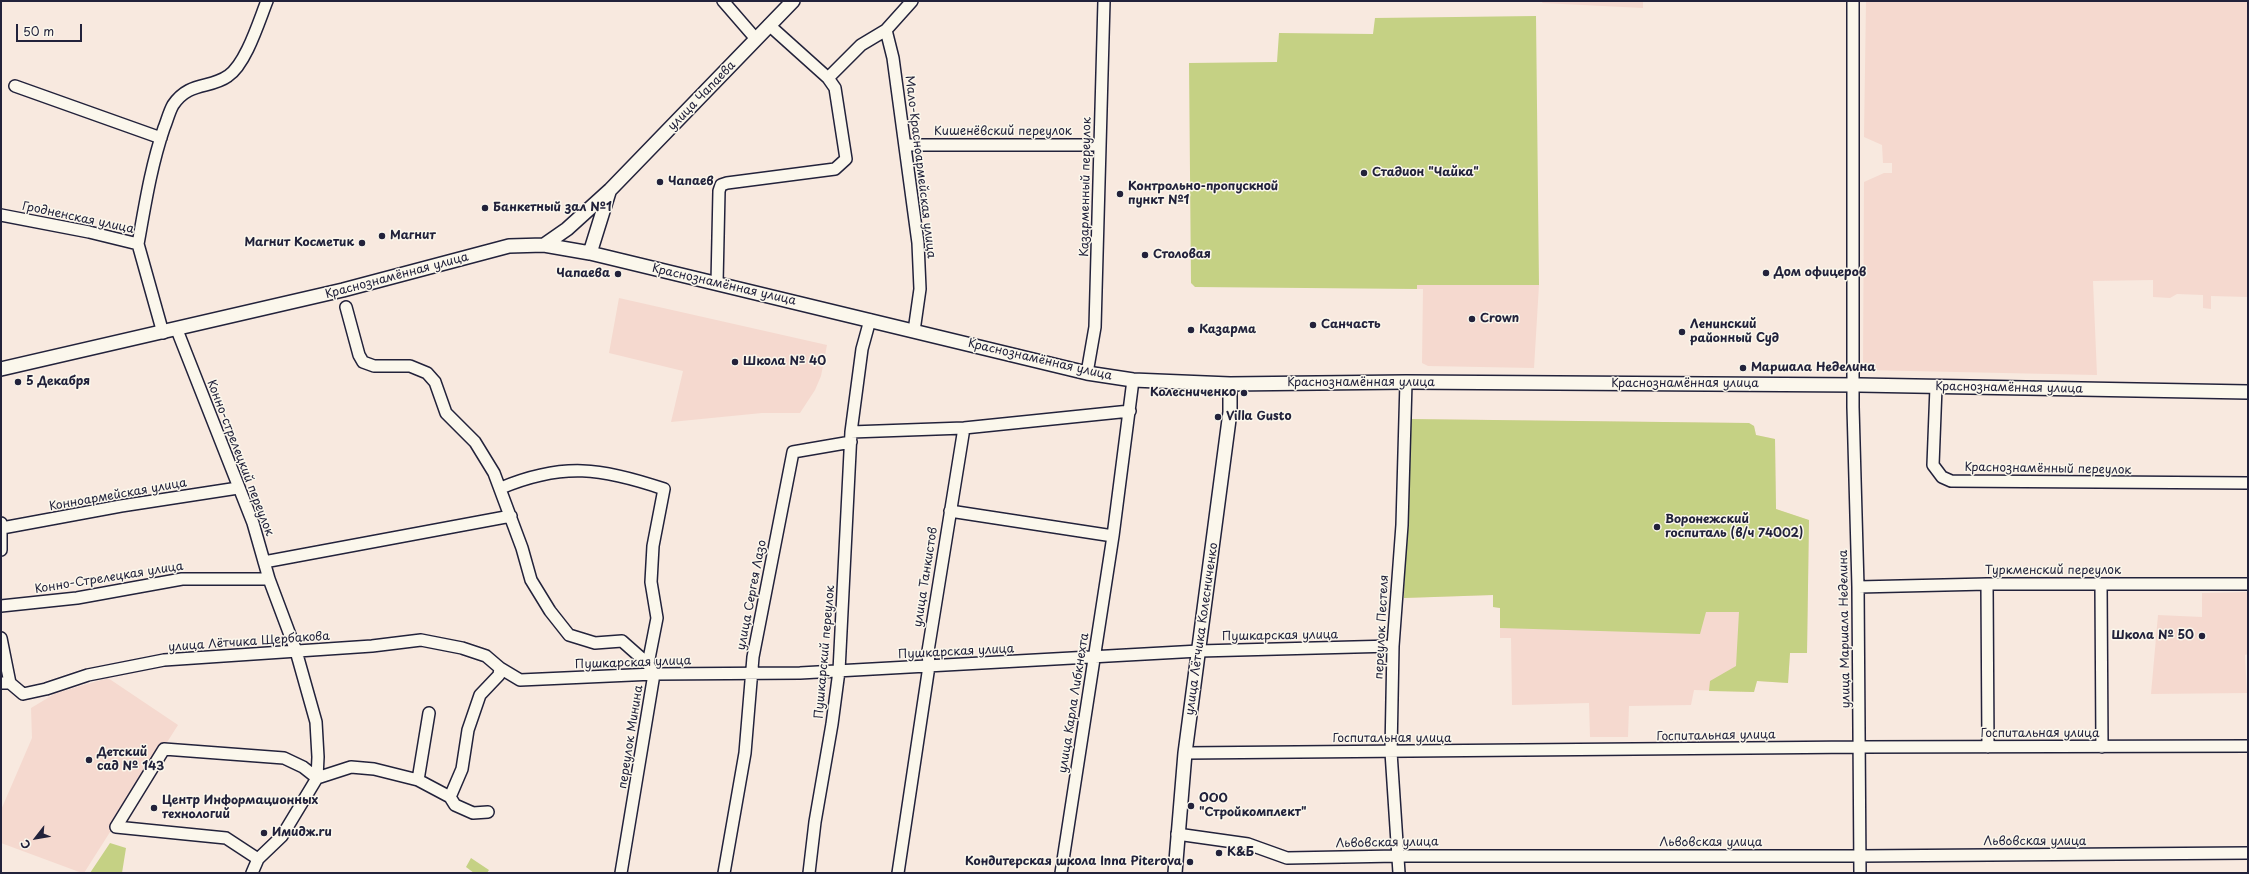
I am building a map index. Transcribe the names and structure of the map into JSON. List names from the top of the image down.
{
  "streets": {
    "street": [
      "улица Чапаева",
      "Кишенёвский переулок",
      "Мало-Красноармейская улица",
      "Казарменный переулок",
      "Гродненская улица",
      "Краснознамённая улица",
      "Конно-стрелецкий переулок",
      "Краснознамённый переулок",
      "Конноармейская улица",
      "Туркменский переулок",
      "улица Танкистов",
      "Конно-Стрелецкая улица",
      "улица Сергея Лазо",
      "переулок Пестеля",
      "улица Лётчика Колесниченко",
      "улица Маршала Неделина",
      "Пушкарская улица",
      "улица Лётчика Щербакова",
      "Пушкарский переулок",
      "улица Карла Либкнехта",
      "Госпитальная улица",
      "переулок Минина",
      "Львовская улица"
    ]
  },
  "crossings": [
    ["улица Чапаева", "Краснознамённая улица"],
    ["Кишенёвский переулок", "Мало-Красноармейская улица"],
    ["Кишенёвский переулок", "Казарменный переулок"],
    ["Мало-Красноармейская улица", "Краснознамённая улица"],
    ["Казарменный переулок", "Краснознамённая улица"],
    ["Краснознамённая улица", "Конно-стрелецкий переулок"],
    ["Краснознамённая улица", "Краснознамённый переулок"],
    ["Краснознамённая улица", "переулок Пестеля"],
    ["Краснознамённая улица", "улица Лётчика Колесниченко"],
    ["Краснознамённая улица", "улица Маршала Неделина"],
    ["Краснознамённая улица", "Пушкарский переулок"],
    ["Краснознамённая улица", "улица Карла Либкнехта"],
    ["Конно-стрелецкий переулок", "Конноармейская улица"],
    ["Конно-стрелецкий переулок", "Конно-Стрелецкая улица"],
    ["Конно-стрелецкий переулок", "улица Лётчика Щербакова"],
    ["Туркменский переулок", "улица Маршала Неделина"],
    ["улица Танкистов", "Пушкарская улица"],
    ["улица Сергея Лазо", "Пушкарская улица"],
    ["улица Сергея Лазо", "Пушкарский переулок"],
    ["переулок Пестеля", "Пушкарская улица"],
    ["переулок Пестеля", "Госпитальная улица"],
    ["переулок Пестеля", "Львовская улица"],
    ["улица Лётчика Колесниченко", "Пушкарская улица"],
    ["улица Лётчика Колесниченко", "Госпитальная улица"],
    ["улица Лётчика Колесниченко", "Львовская улица"],
    ["улица Маршала Неделина", "Госпитальная улица"],
    ["улица Маршала Неделина", "Львовская улица"],
    ["Пушкарская улица", "улица Лётчика Щербакова"],
    ["Пушкарская улица", "Пушкарский переулок"],
    ["Пушкарская улица", "улица Карла Либкнехта"],
    ["Пушкарская улица", "переулок Минина"]
  ],
  "places": [
    "Стадион \"Чайка\"",
    "Чапаев",
    "Контрольно-пропускной пункт №1",
    "Банкетный зал №1",
    "Магнит",
    "Магнит Косметик",
    "Столовая",
    "Дом офицеров",
    "Чапаева",
    "Crown",
    "Санчасть",
    "Казарма",
    "Ленинский районный Суд",
    "Школа № 40",
    "Маршала Неделина",
    "5 Декабря",
    "Колесниченко",
    "Villa Gusto",
    "Воронежский госпиталь (в/ч 74002)",
    "Школа № 50",
    "Детский сад № 143",
    "ООО \"Стройкомплект\"",
    "Центр Информационных технологий",
    "Имидж.ru",
    "К&Б",
    "Кондитерская школа Inna Piterova"
  ],
  "scale_bar": "50 m",
  "north": "bottom left"
}
